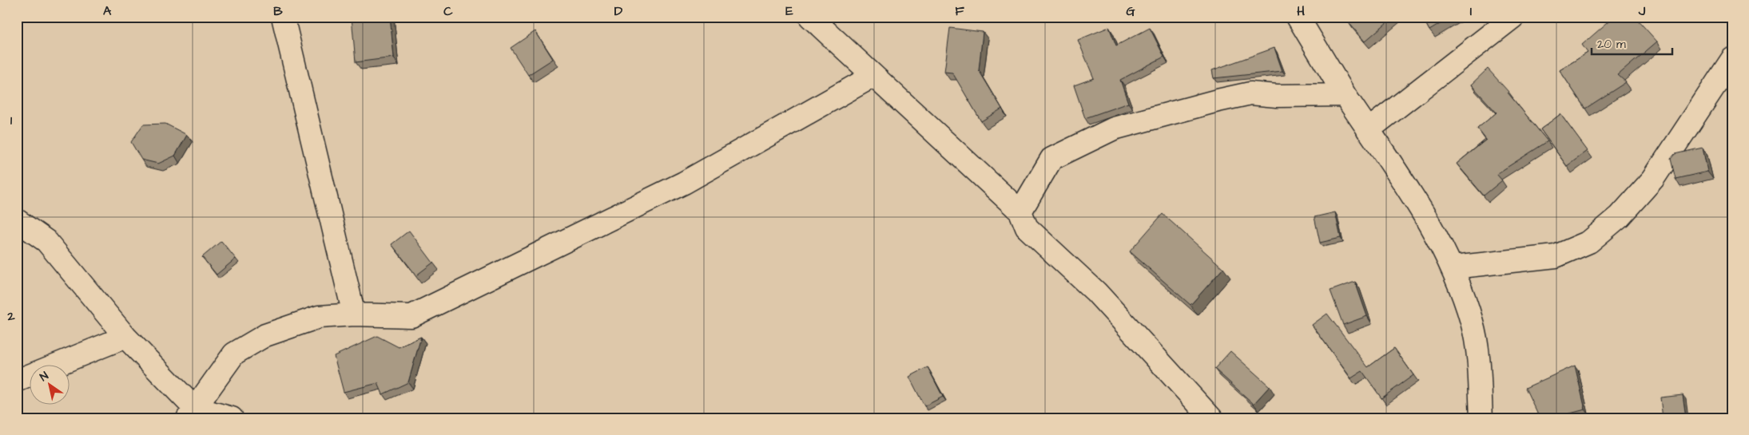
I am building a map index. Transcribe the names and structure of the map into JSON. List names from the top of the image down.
{
  "scale_bar": "20 m",
  "north": "top left",
  "grid": {
    "columns": [
      "A",
      "B",
      "C",
      "D",
      "E",
      "F",
      "G",
      "H",
      "I",
      "J"
    ],
    "rows": ["1", "2"]
  }
}
